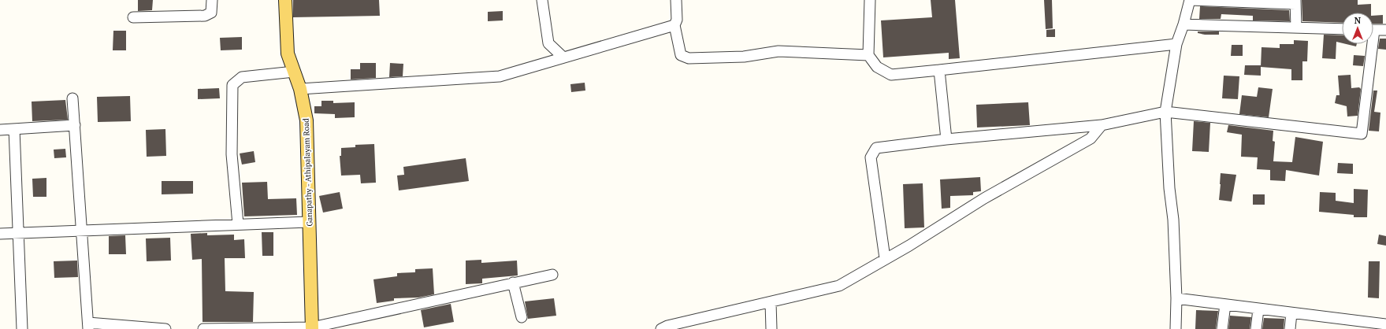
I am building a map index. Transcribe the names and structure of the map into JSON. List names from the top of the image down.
{
  "streets": {
    "main road": ["Ganapathy - Athipalayam Road"]
  },
  "north": "top"
}
